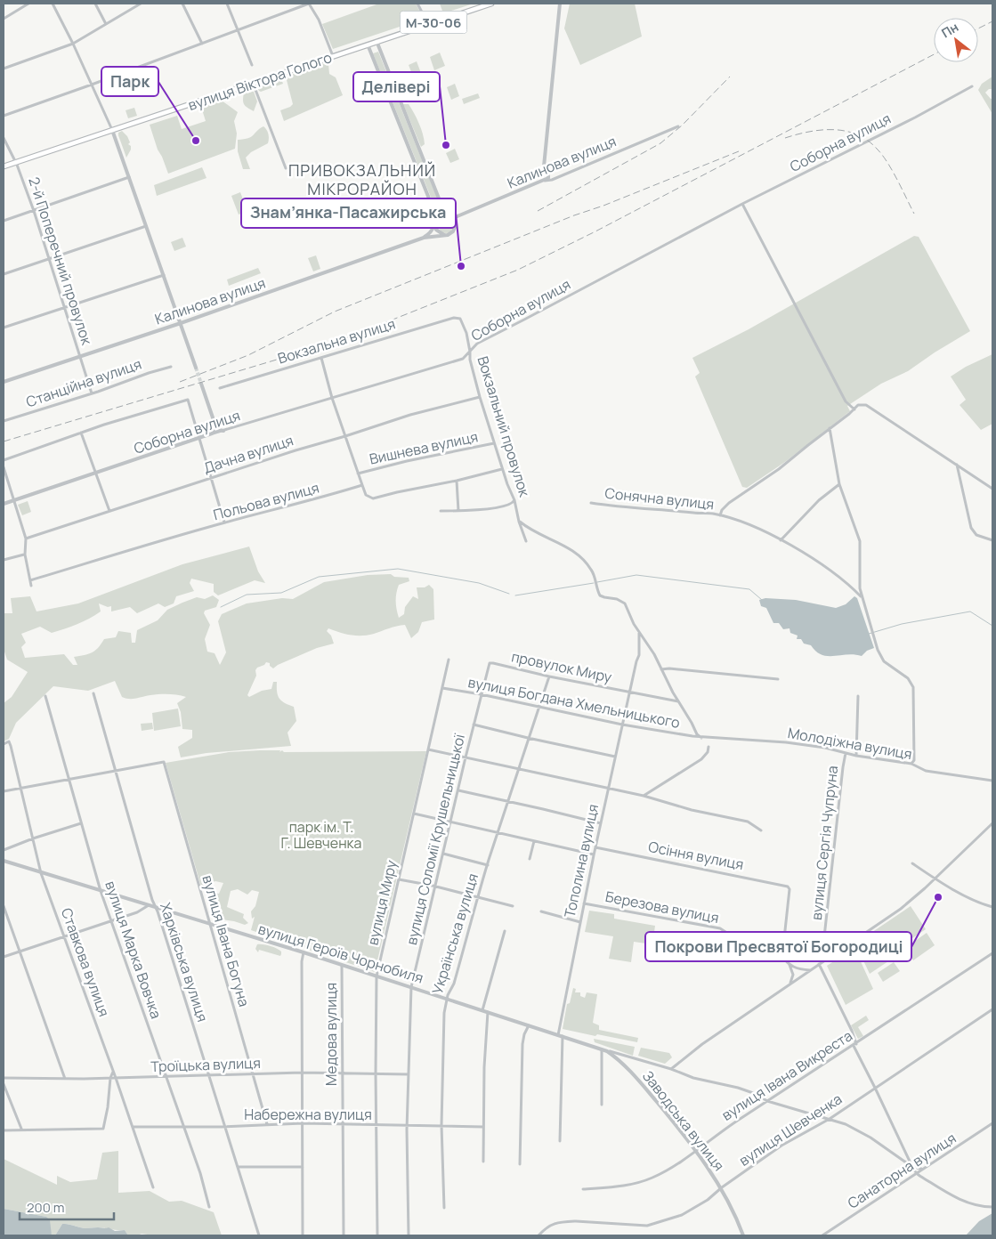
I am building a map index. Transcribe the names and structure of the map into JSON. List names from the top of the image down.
{
  "streets": {
    "main road": ["М-30-06", "вулиця Віктора Голого"],
    "street": [
      "Соборна вулиця",
      "Калинова вулиця",
      "2-й Поперечний провулок",
      "Вокзальна вулиця",
      "Станційна вулиця",
      "Вокзальний провулок",
      "Вишнева вулиця",
      "Дачна вулиця",
      "Сонячна вулиця",
      "Польова вулиця",
      "провулок Миру",
      "вулиця Богдана Хмельницького",
      "Молодіжна вулиця",
      "вулиця Соломії Крушельницької",
      "вулиця Сергія Чупруна",
      "Осіння вулиця",
      "Тополина вулиця",
      "вулиця Миру",
      "Березова вулиця",
      "Українська вулиця",
      "вулиця Івана Богуна",
      "вулиця Марка Вовчка",
      "вулиця Героїв Чорнобиля",
      "Ставкова вулиця",
      "Харківська вулиця",
      "Медова вулиця",
      "Троїцька вулиця",
      "вулиця Івана Викреста",
      "Набережна вулиця",
      "Заводська вулиця",
      "вулиця Шевченка",
      "Санаторна вулиця"
    ]
  },
  "crossings": [
    ["вулиця Віктора Голого", "2-й Поперечний провулок"],
    ["Соборна вулиця", "Вокзальний провулок"],
    ["Калинова вулиця", "2-й Поперечний провулок"],
    ["2-й Поперечний провулок", "Станційна вулиця"],
    ["Вокзальна вулиця", "Вокзальний провулок"],
    ["Вокзальний провулок", "Вишнева вулиця"],
    ["Вокзальний провулок", "Дачна вулиця"],
    ["провулок Миру", "вулиця Соломії Крушельницької"],
    ["провулок Миру", "Тополина вулиця"],
    ["провулок Миру", "Українська вулиця"],
    ["вулиця Богдана Хмельницького", "Молодіжна вулиця"],
    ["вулиця Богдана Хмельницького", "вулиця Соломії Крушельницької"],
    ["вулиця Богдана Хмельницького", "Тополина вулиця"],
    ["вулиця Богдана Хмельницького", "вулиця Миру"],
    ["вулиця Богдана Хмельницького", "Українська вулиця"],
    ["Молодіжна вулиця", "вулиця Сергія Чупруна"],
    ["вулиця Соломії Крушельницької", "вулиця Героїв Чорнобиля"],
    ["вулиця Соломії Крушельницької", "Троїцька вулиця"],
    ["вулиця Соломії Крушельницької", "Набережна вулиця"],
    ["Осіння вулиця", "Тополина вулиця"],
    ["Осіння вулиця", "Березова вулиця"],
    ["Тополина вулиця", "Березова вулиця"],
    ["Тополина вулиця", "вулиця Героїв Чорнобиля"],
    ["вулиця Миру", "вулиця Героїв Чорнобиля"],
    ["вулиця Миру", "Троїцька вулиця"],
    ["вулиця Миру", "Набережна вулиця"],
    ["Українська вулиця", "вулиця Героїв Чорнобиля"],
    ["Українська вулиця", "Набережна вулиця"],
    ["вулиця Івана Богуна", "вулиця Героїв Чорнобиля"],
    ["вулиця Івана Богуна", "Харківська вулиця"],
    ["вулиця Івана Богуна", "Троїцька вулиця"],
    ["вулиця Івана Богуна", "Набережна вулиця"],
    ["вулиця Марка Вовчка", "вулиця Героїв Чорнобиля"],
    ["вулиця Марка Вовчка", "Троїцька вулиця"],
    ["вулиця Марка Вовчка", "Набережна вулиця"],
    ["вулиця Героїв Чорнобиля", "Ставкова вулиця"],
    ["вулиця Героїв Чорнобиля", "Харківська вулиця"],
    ["вулиця Героїв Чорнобиля", "Медова вулиця"],
    ["вулиця Героїв Чорнобиля", "вулиця Івана Викреста"],
    ["вулиця Героїв Чорнобиля", "Заводська вулиця"],
    ["вулиця Героїв Чорнобиля", "вулиця Шевченка"],
    ["Ставкова вулиця", "Троїцька вулиця"],
    ["Ставкова вулиця", "Набережна вулиця"],
    ["Харківська вулиця", "Троїцька вулиця"],
    ["Харківська вулиця", "Набережна вулиця"],
    ["Медова вулиця", "Троїцька вулиця"],
    ["Медова вулиця", "Набережна вулиця"],
    ["вулиця Івана Викреста", "Заводська вулиця"],
    ["Заводська вулиця", "вулиця Шевченка"]
  ],
  "districts": ["ПРИВОКЗАЛЬНИЙ МІКРОРАЙОН"],
  "parks": ["парк ім. Т. Г. Шевченка"],
  "places": [
    "Парк",
    "Делівері",
    "Знам’янка-Пасажирська",
    "Покрови Пресвятої Богородиці"
  ],
  "scale_bar": "200 m",
  "north": "top left"
}
